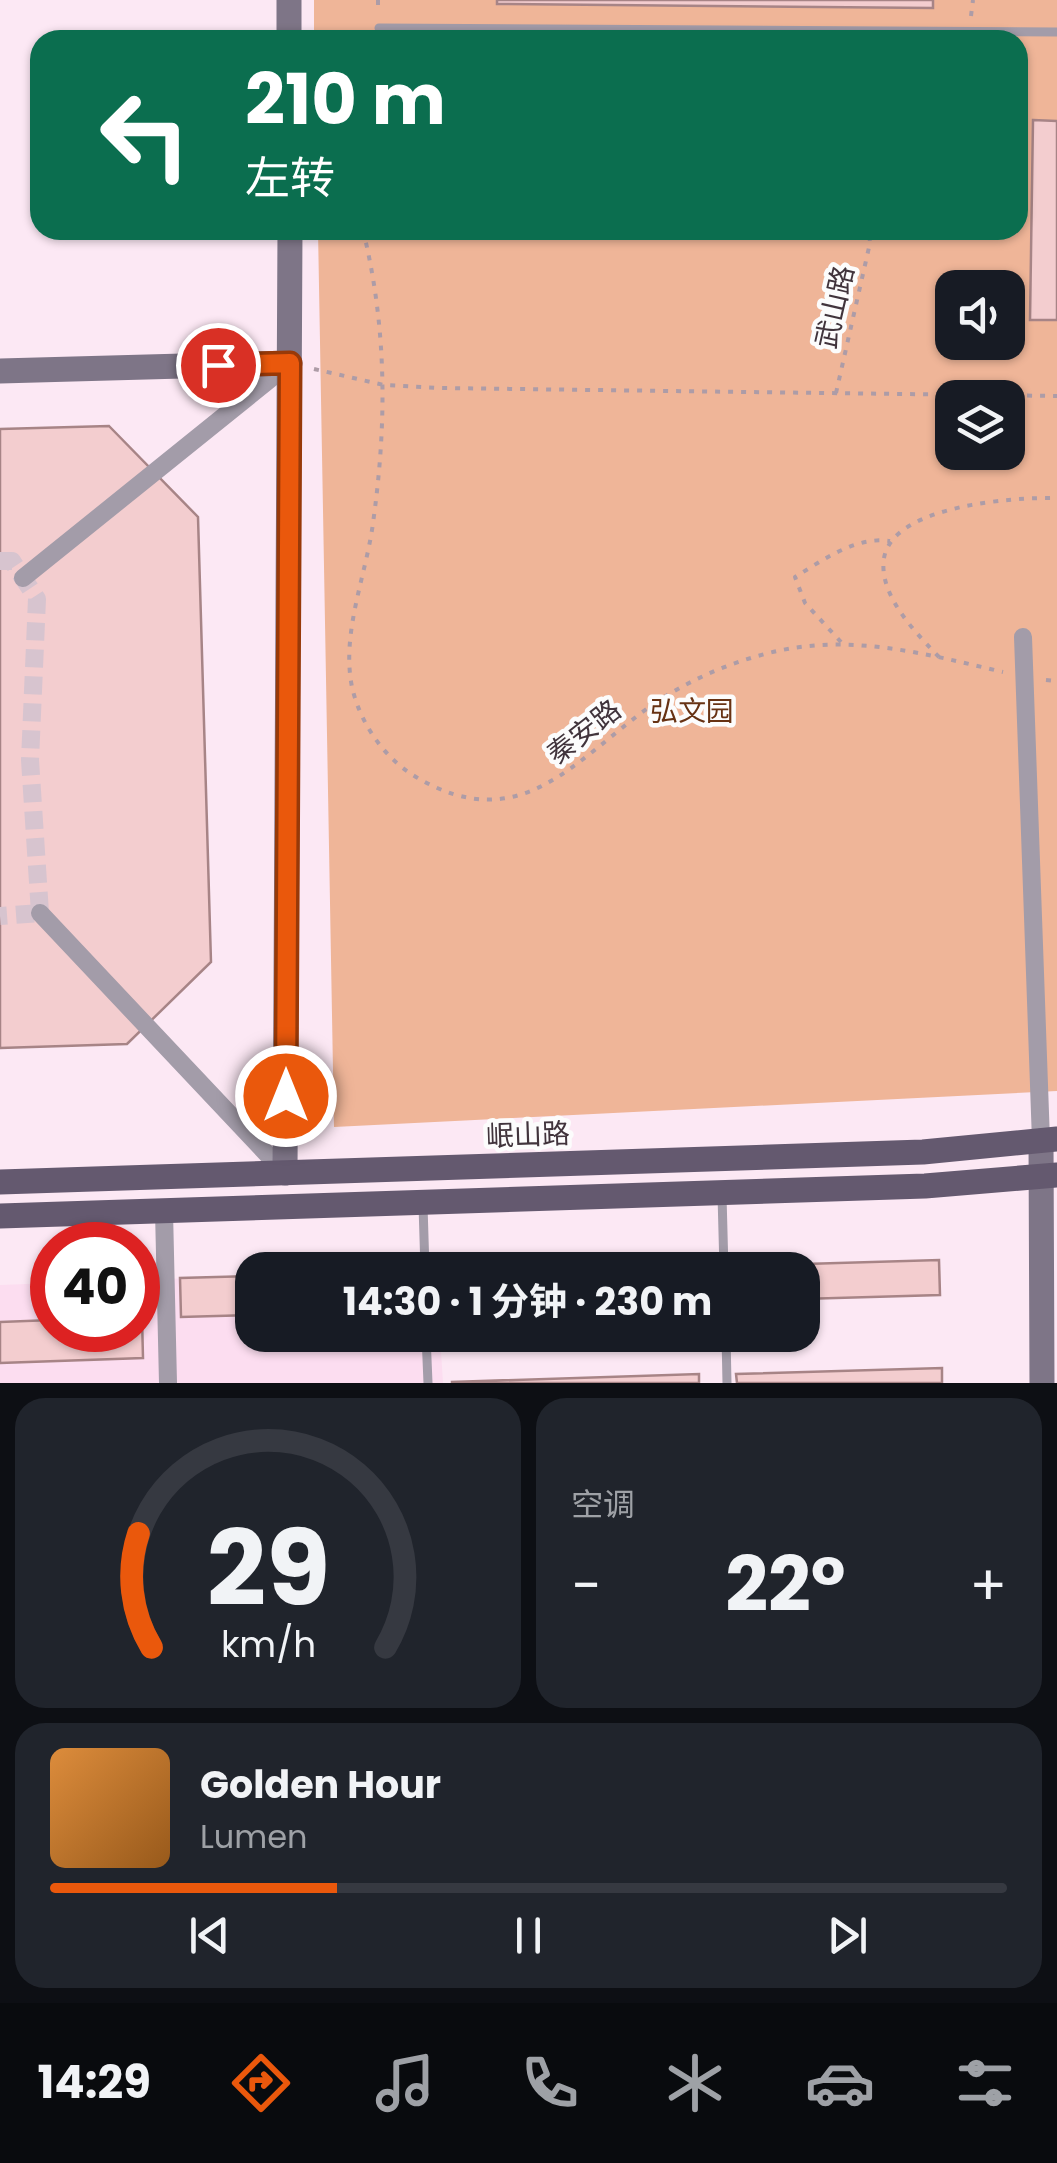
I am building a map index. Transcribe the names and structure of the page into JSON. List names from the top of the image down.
{
  "streets": {
    "main road": ["岷山路"],
    "path": ["武山路", "秦安路"]
  },
  "parks": ["弘文园"],
  "page": {
    "turn": ["210 m", "左转"],
    "limit": "40",
    "trip": "14:30 · 1 分钟 · 230 m",
    "tile": "空调",
    "heat": ["−", "22°", "+"],
    "song": ["Golden Hour", "Lumen"],
    "tabs": "14:29",
    "gauge": ["29", "km/h"]
  }
}
